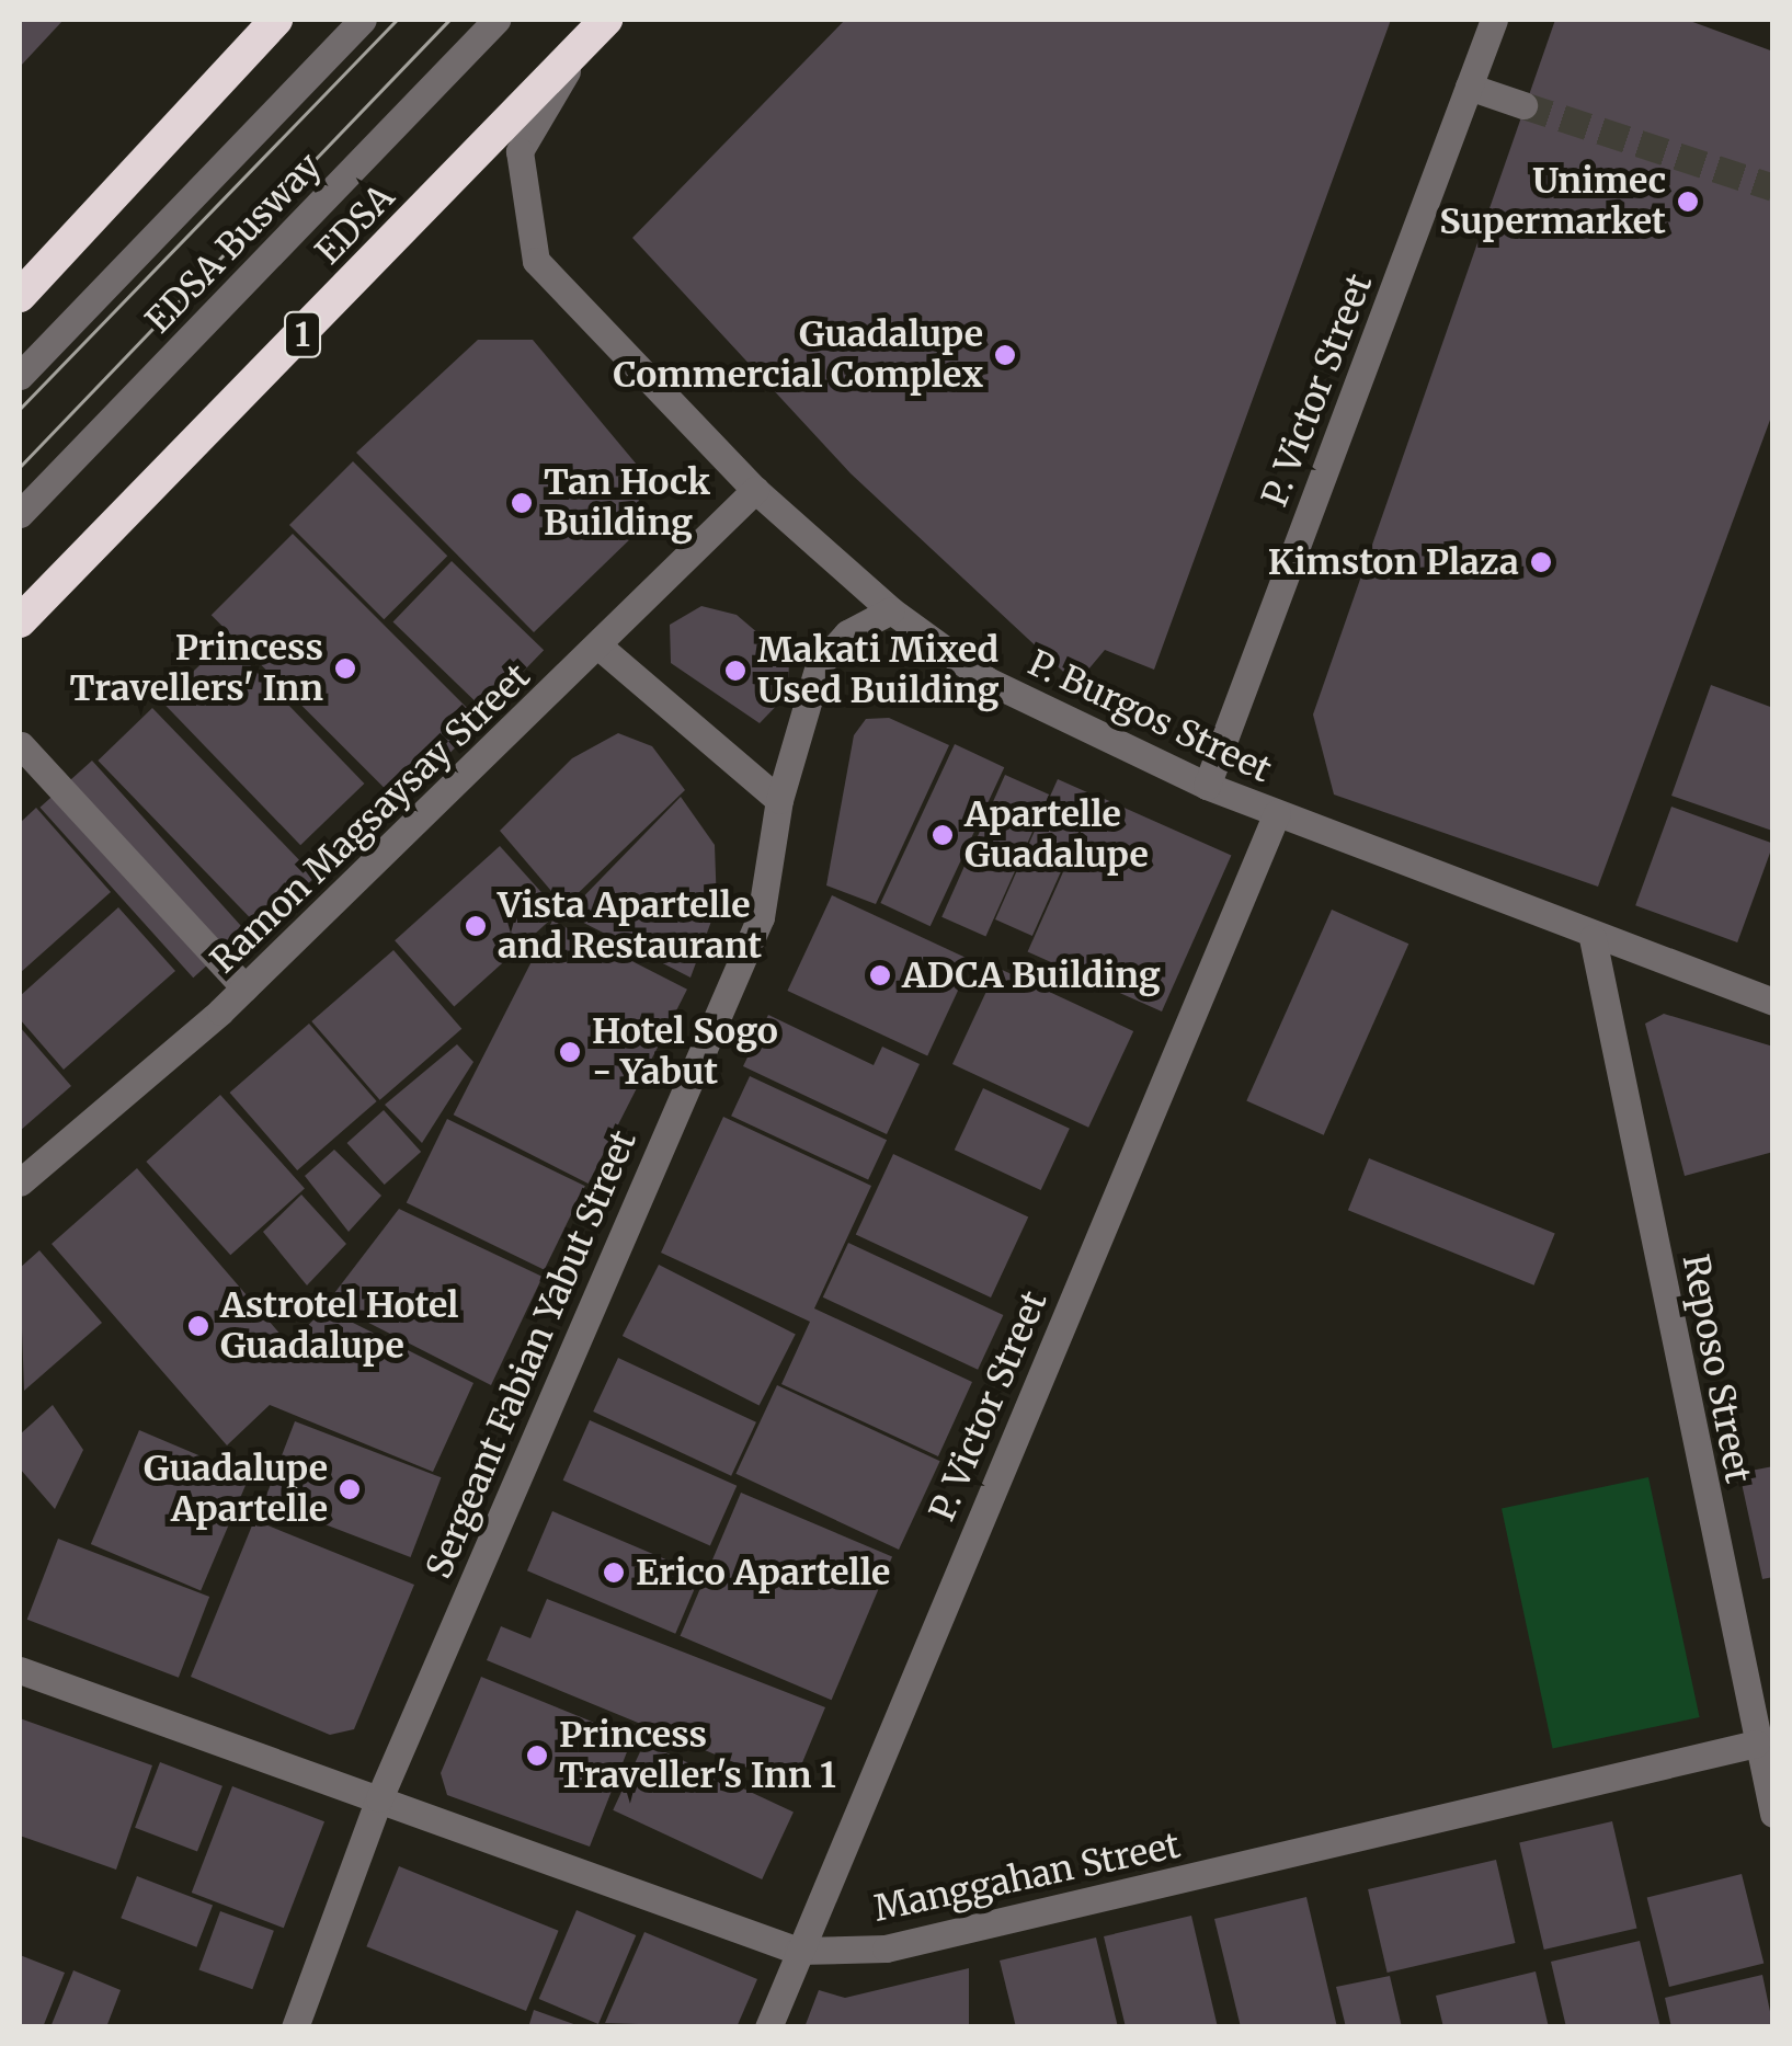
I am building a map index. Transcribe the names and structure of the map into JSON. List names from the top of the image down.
{
  "streets": {
    "highway": ["EDSA", "1"],
    "street": [
      "EDSA Busway",
      "P. Victor Street",
      "P. Burgos Street",
      "Ramon Magsaysay Street",
      "Sergeant Fabian Yabut Street",
      "Reposo Street",
      "Manggahan Street"
    ]
  },
  "crossings": [
    ["EDSA", "P. Burgos Street"],
    ["P. Victor Street", "P. Burgos Street"],
    ["P. Victor Street", "Manggahan Street"],
    ["P. Burgos Street", "Ramon Magsaysay Street"],
    ["P. Burgos Street", "Sergeant Fabian Yabut Street"],
    ["P. Burgos Street", "Reposo Street"],
    ["Sergeant Fabian Yabut Street", "Manggahan Street"],
    ["Reposo Street", "Manggahan Street"]
  ],
  "places": [
    "Unimec Supermarket",
    "Guadalupe Commercial Complex",
    "Tan Hock Building",
    "Kimston Plaza",
    "Princess Travellers' Inn",
    "Makati Mixed Used Building",
    "Apartelle Guadalupe",
    "Vista Apartelle and Restaurant",
    "ADCA Building",
    "Hotel Sogo - Yabut",
    "Astrotel Hotel Guadalupe",
    "Guadalupe Apartelle",
    "Erico Apartelle",
    "Princess Traveller's Inn 1"
  ]
}
